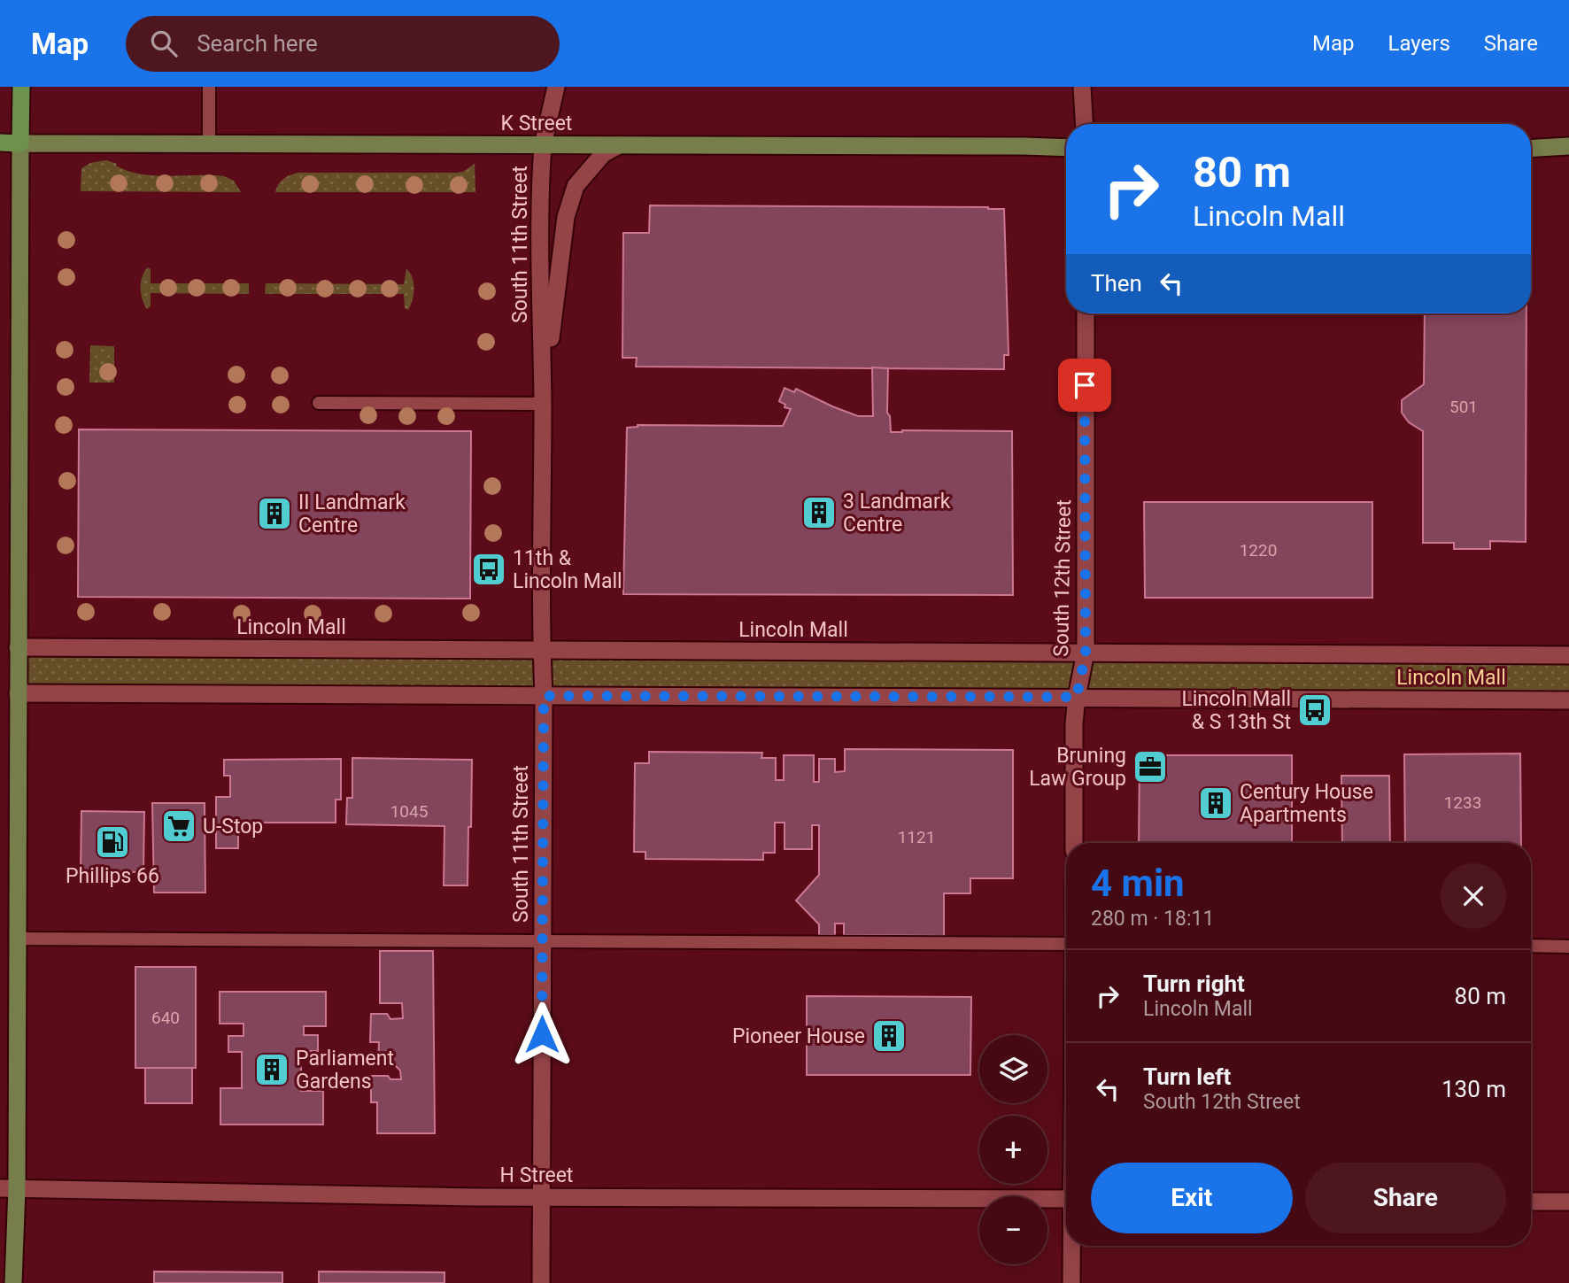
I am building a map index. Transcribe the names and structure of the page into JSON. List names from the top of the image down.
{
  "streets": {
    "highway": ["K Street"],
    "street": [
      "South 11th Street",
      "South 12th Street",
      "Lincoln Mall",
      "H Street"
    ]
  },
  "crossings": [
    ["K Street", "South 11th Street"],
    ["South 11th Street", "Lincoln Mall"],
    ["South 11th Street", "H Street"],
    ["South 12th Street", "Lincoln Mall"]
  ],
  "parks": ["Lincoln Mall"],
  "places": {
    "building": [
      "3 Landmark Centre",
      "II Landmark Centre",
      "Century House Apartments",
      "Pioneer House",
      "Parliament Gardens"
    ],
    "bus stop": ["11th & Lincoln Mall", "Lincoln Mall & S 13th St"],
    "office": ["Bruning Law Group"],
    "supermarket": ["U-Stop"],
    "fuel station": ["Phillips 66"]
  },
  "house_numbers": [
    "501",
    "1220",
    "1233",
    "1045",
    "1121",
    "640"
  ],
  "page": {
    "header": "Map",
    "search": "Search here",
    "nav": ["Map", "Layers", "Share"],
    "turn": ["80 m", "Lincoln Mall"],
    "then": "Then",
    "heading": ["4 min", "280 m · 18:11"],
    "list": [
      {
        "name": "Turn right",
        "note": "Lincoln Mall",
        "value": "80 m"
      },
      {
        "name": "Turn left",
        "note": "South 12th Street",
        "value": "130 m"
      }
    ],
    "map_buttons": ["+", "−"],
    "buttons": ["Exit", "Share"]
  }
}
